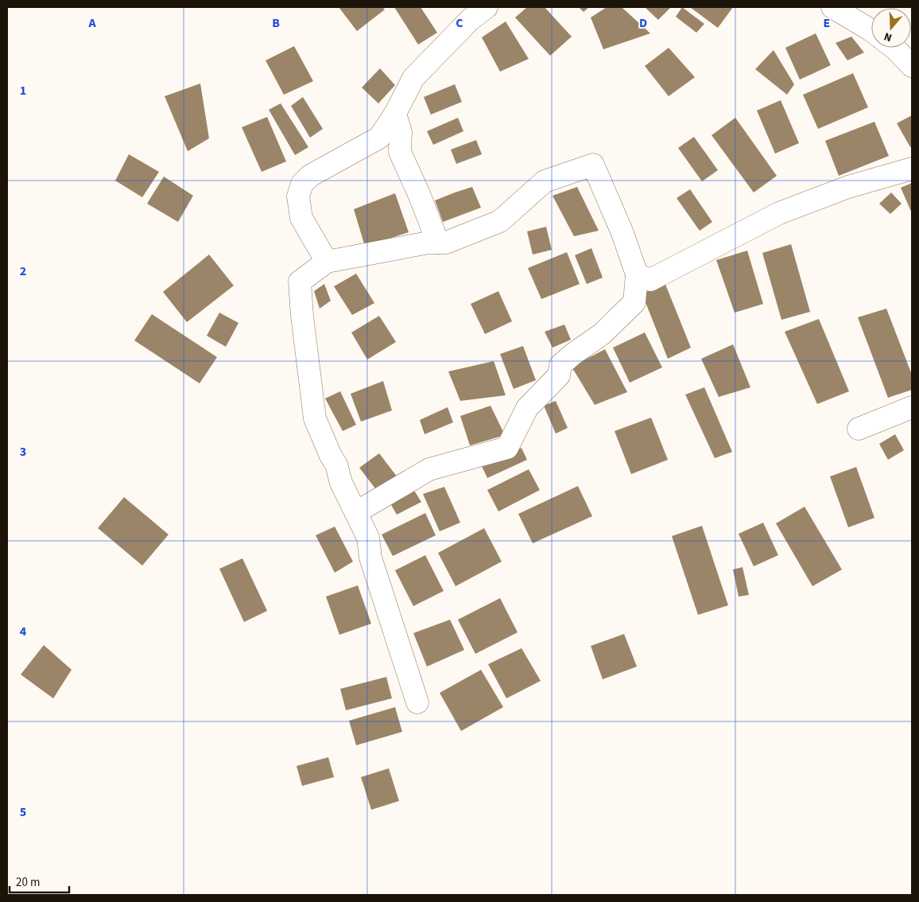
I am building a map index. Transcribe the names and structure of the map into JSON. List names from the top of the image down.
{
  "scale_bar": "20 m",
  "north": "bottom",
  "grid": {
    "columns": [
      "A",
      "B",
      "C",
      "D",
      "E"
    ],
    "rows": [
      "1",
      "2",
      "3",
      "4",
      "5"
    ]
  }
}
